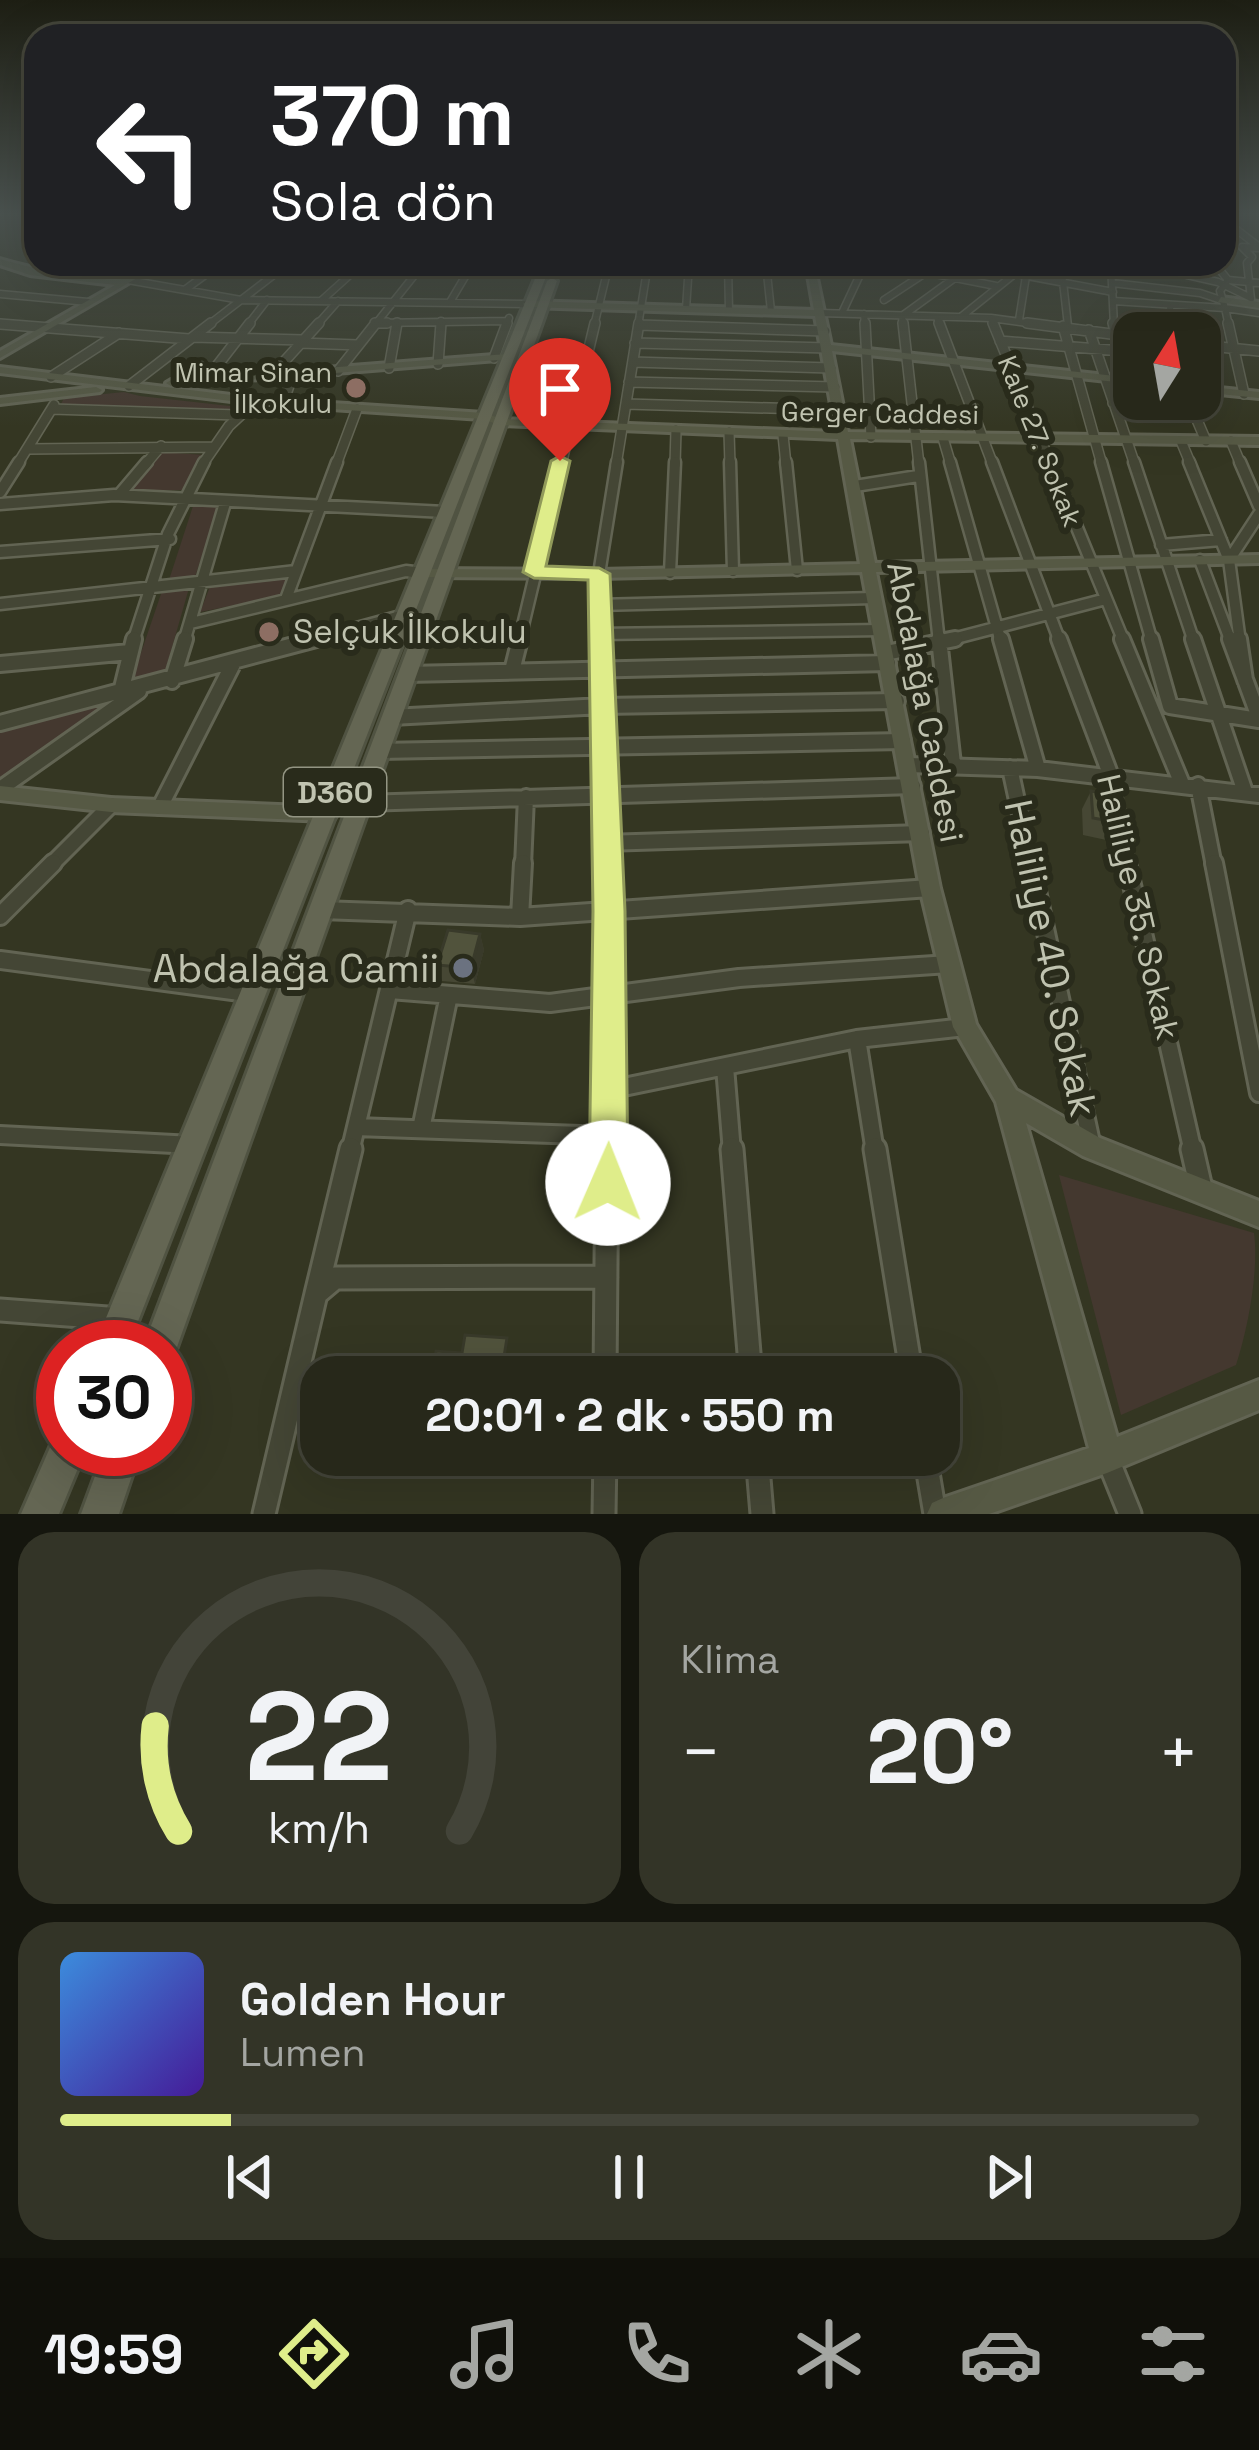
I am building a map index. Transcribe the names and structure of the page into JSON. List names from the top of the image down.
{
  "streets": {
    "main road": ["D360"],
    "street": [
      "Gerger Caddesi",
      "Kale 27. Sokak",
      "Abdalağa Caddesi",
      "Haliliye 35. Sokak",
      "Haliliye 40. Sokak"
    ]
  },
  "crossings": [
    ["Gerger Caddesi", "Kale 27. Sokak"],
    ["Gerger Caddesi", "Abdalağa Caddesi"],
    ["Gerger Caddesi", "D360"],
    ["Gerger Caddesi", "Haliliye 35. Sokak"]
  ],
  "places": ["Mimar Sinan İlkokulu", "Selçuk İlkokulu", "Abdalağa Camii"],
  "north": "top",
  "page": {
    "turn": ["370 m", "Sola dön"],
    "limit": "30",
    "trip": "20:01 · 2 dk · 550 m",
    "tile": "Klima",
    "heat": ["−", "20°", "+"],
    "song": ["Golden Hour", "Lumen"],
    "tabs": "19:59",
    "gauge": ["22", "km/h"]
  }
}
